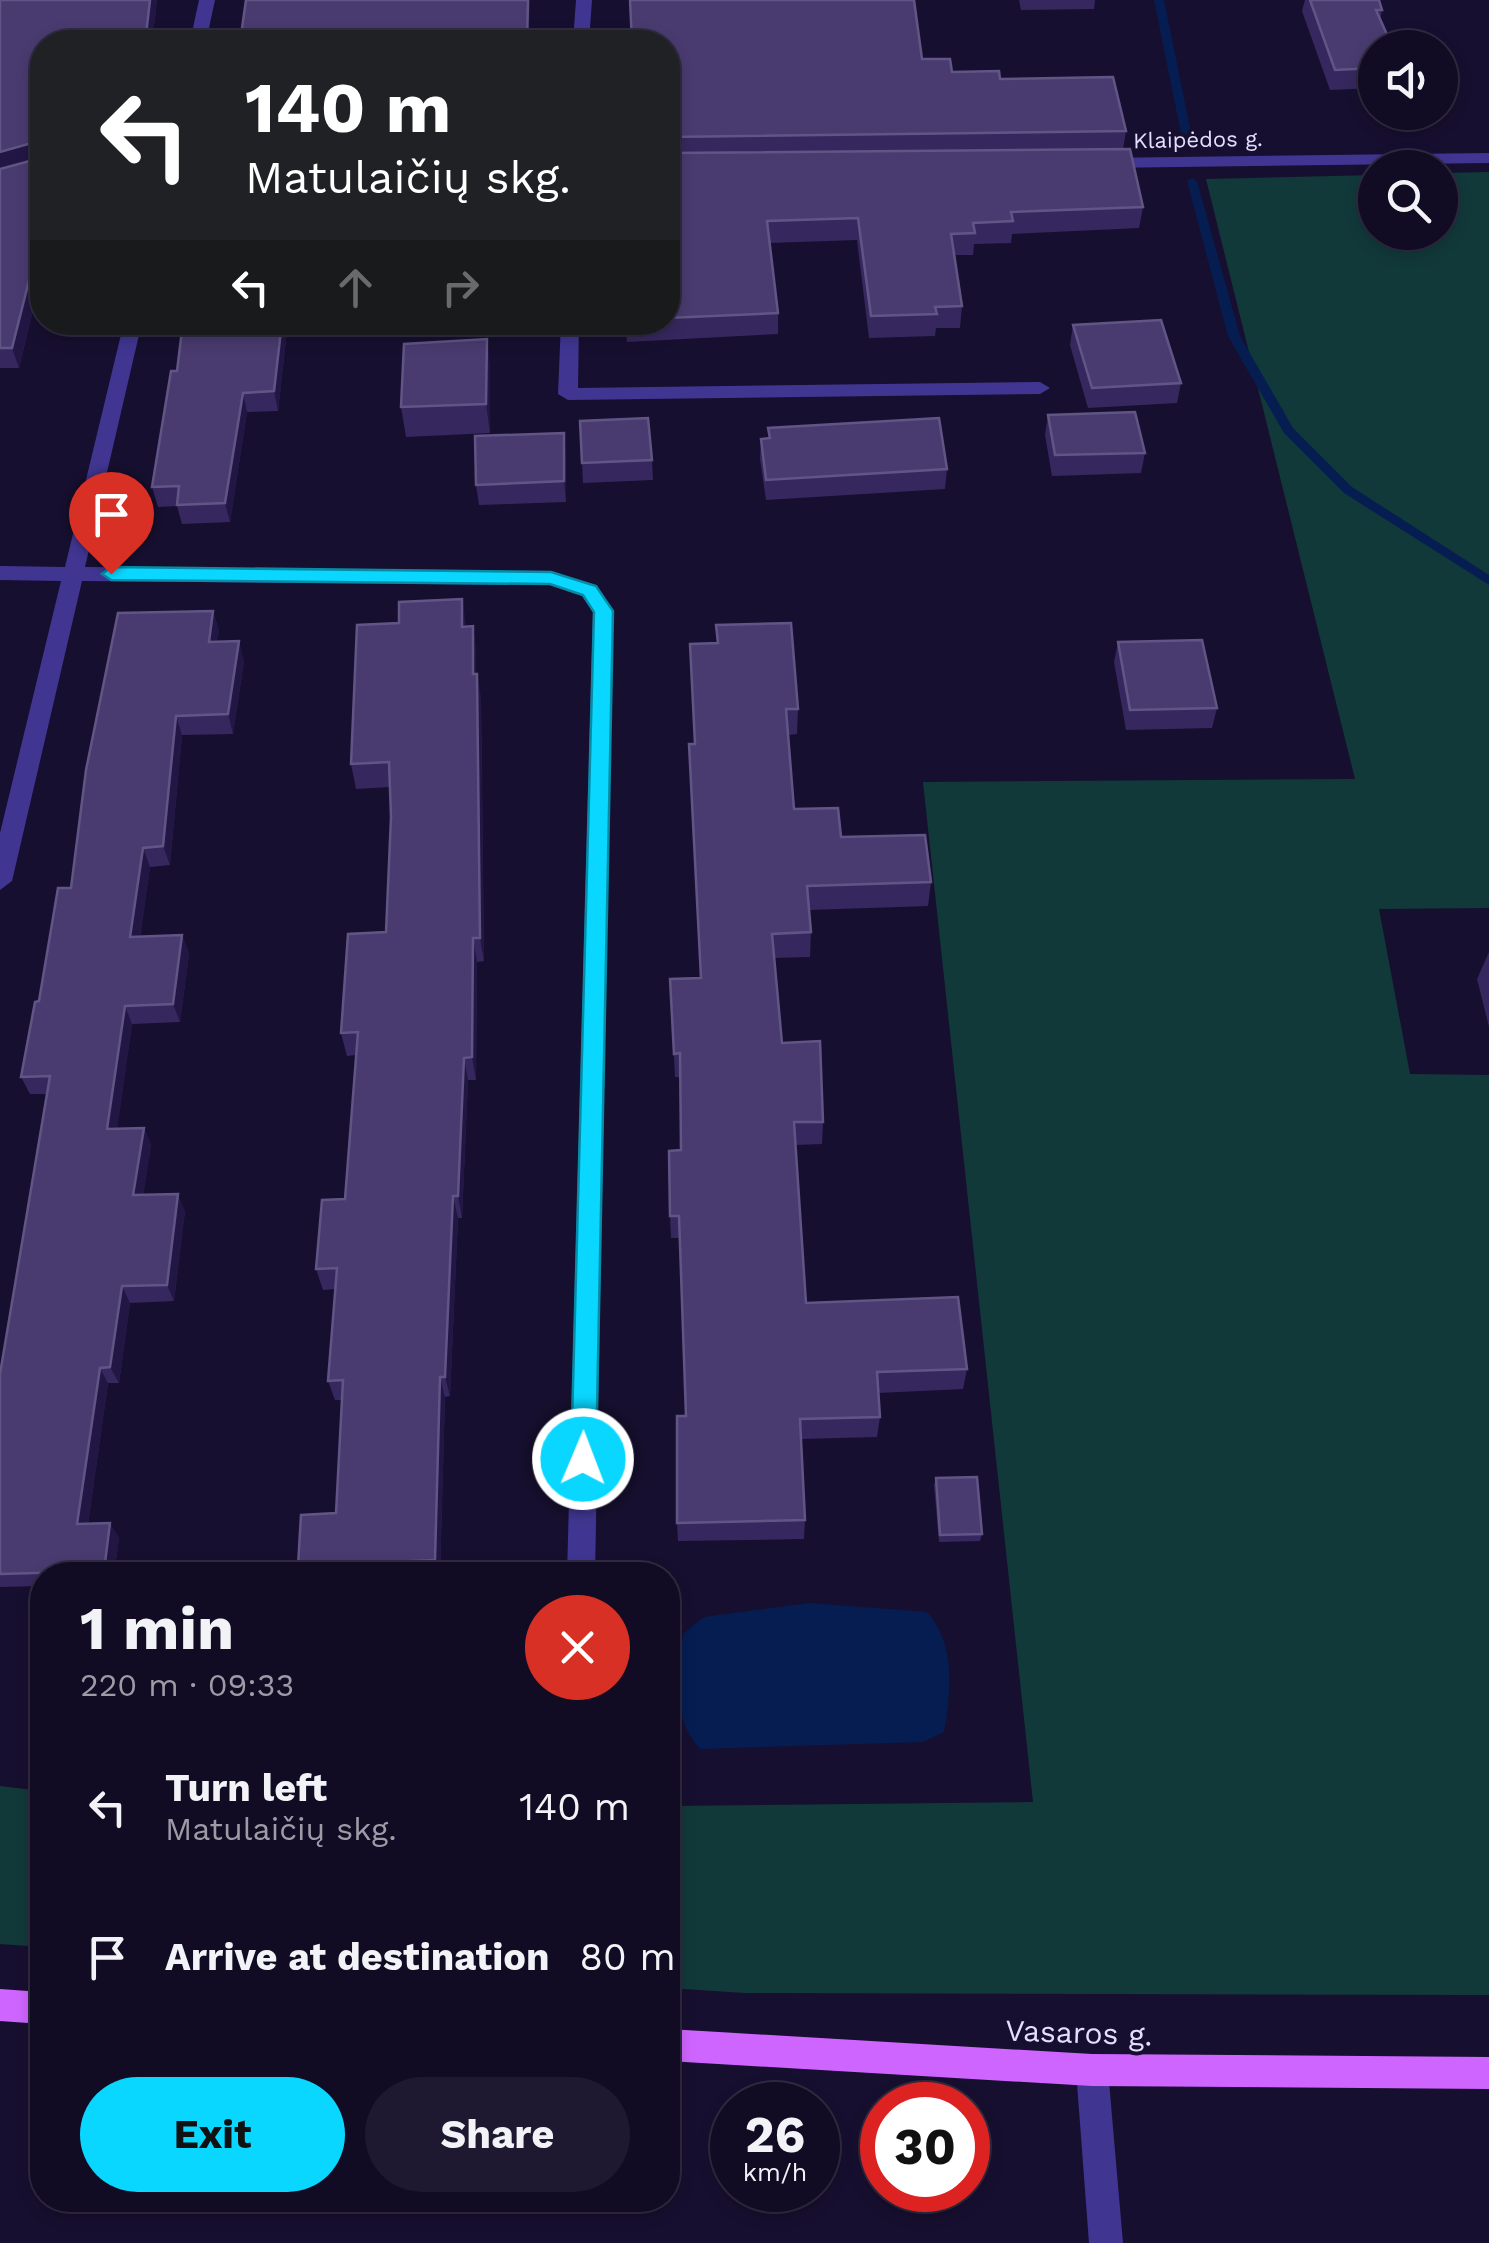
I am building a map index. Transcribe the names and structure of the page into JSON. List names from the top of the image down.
{
  "streets": {
    "main road": ["Vasaros g."],
    "street": ["Klaipėdos g."]
  },
  "page": {
    "turn": ["140 m", "Matulaičių skg."],
    "heading": ["1 min", "220 m · 09:33"],
    "list": [
      {
        "name": "Turn left",
        "note": "Matulaičių skg.",
        "value": "140 m"
      },
      {
        "name": "Arrive at destination",
        "value": "80 m"
      }
    ],
    "buttons": ["Exit", "Share"],
    "speed": "26 km/h",
    "limit": "30"
  }
}
